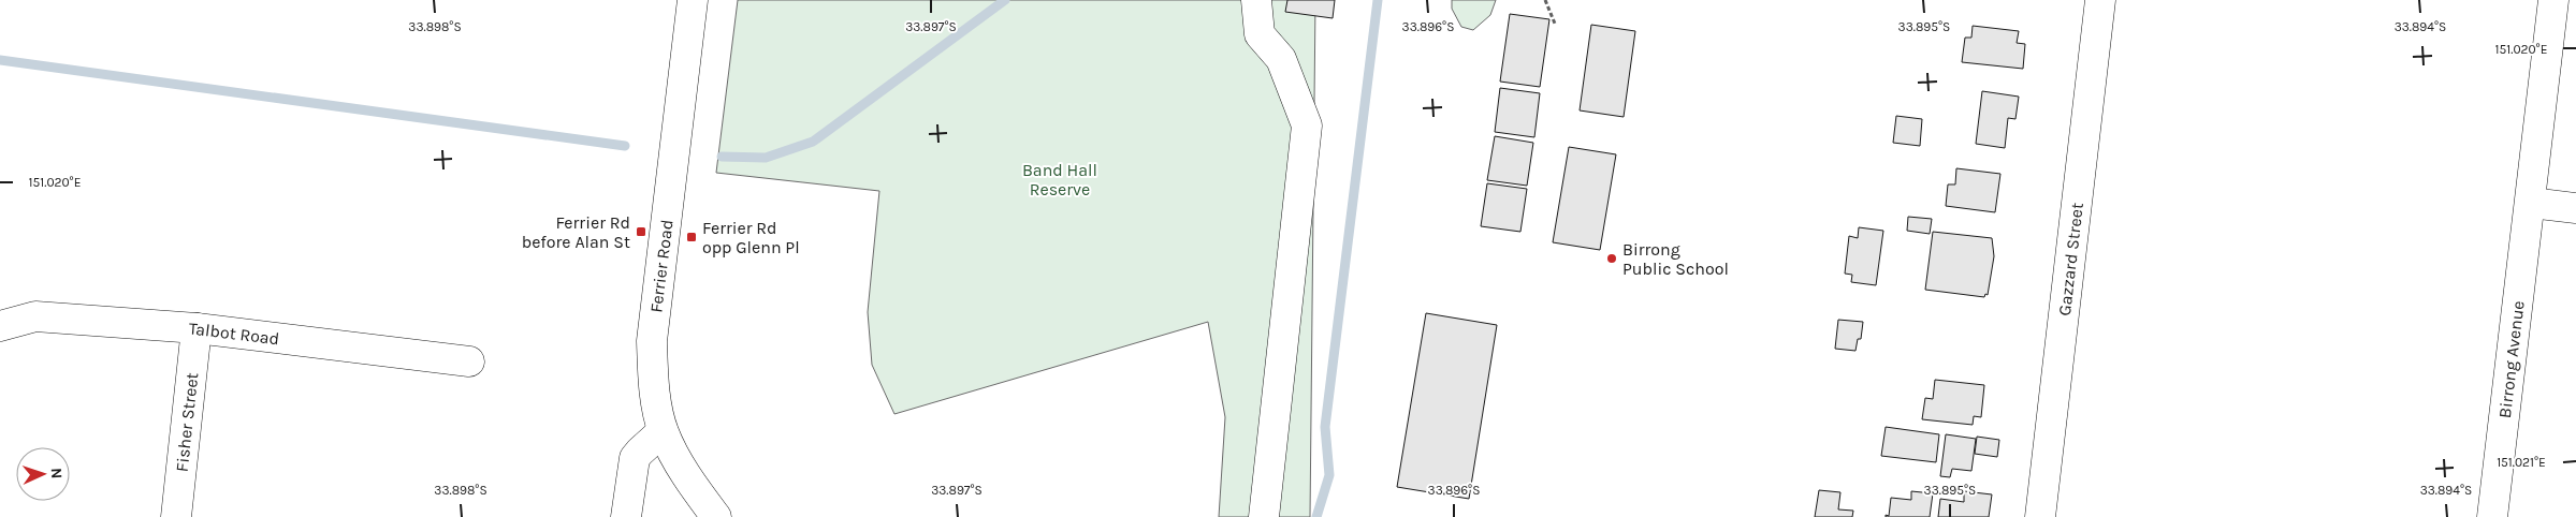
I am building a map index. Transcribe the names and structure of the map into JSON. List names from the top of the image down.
{
  "streets": {
    "street": [
      "Gazzard Street",
      "Ferrier Road",
      "Talbot Road",
      "Birrong Avenue",
      "Fisher Street"
    ]
  },
  "crossings": [
    ["Talbot Road", "Fisher Street"]
  ],
  "parks": ["Band Hall Reserve"],
  "places": {
    "transit": ["Ferrier Rd before Alan St", "Ferrier Rd opp Glenn Pl"],
    "other": ["Birrong Public School"]
  },
  "north": "right",
  "coordinates": [
    "33.898°S",
    "33.897°S",
    "33.896°S",
    "33.895°S",
    "33.894°S",
    "151.020°E",
    "151.021°E"
  ]
}
